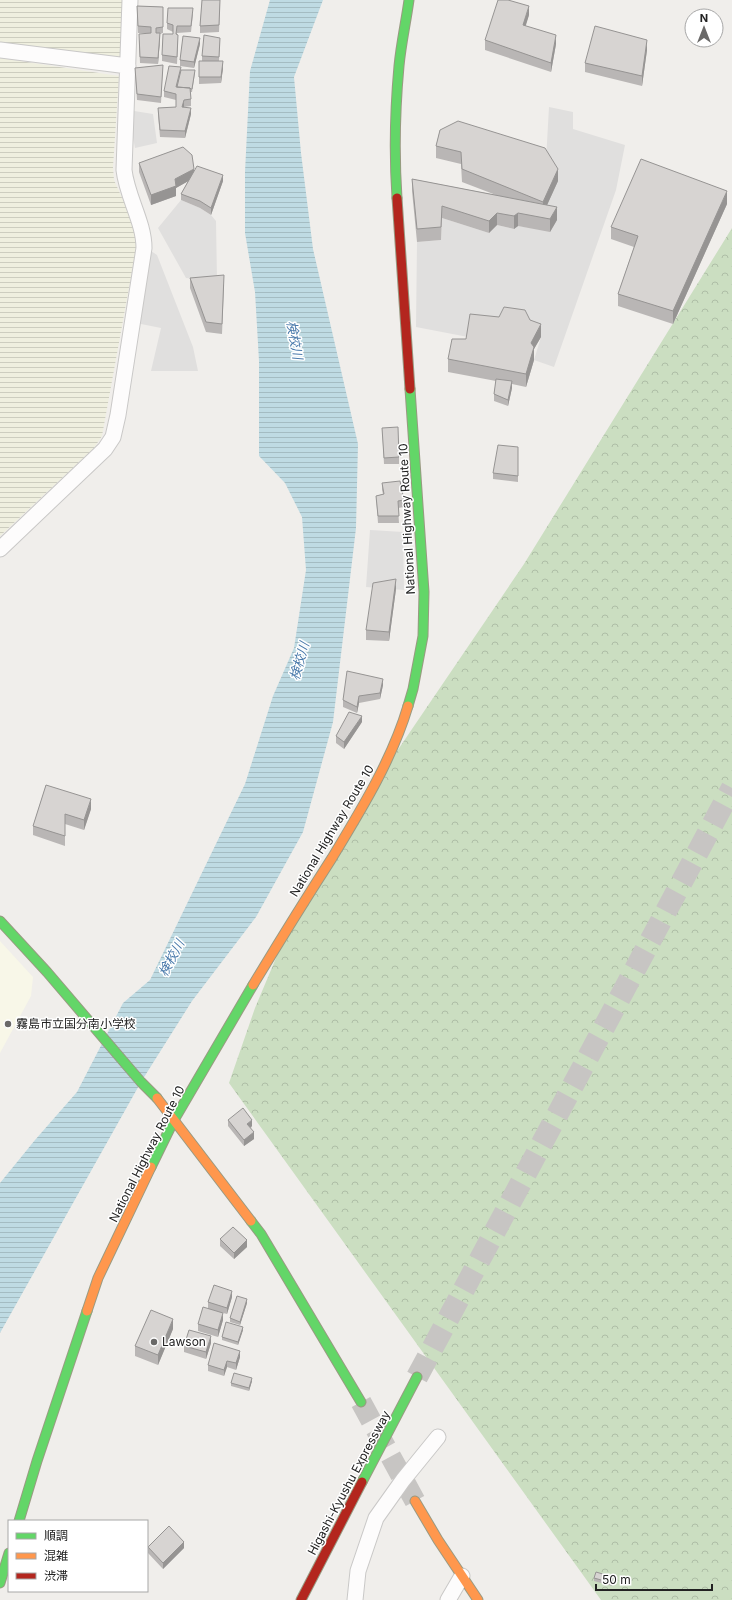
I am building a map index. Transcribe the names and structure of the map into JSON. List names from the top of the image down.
{
  "streets": {
    "main road": ["National Highway Route 10", "Higashi-Kyushu Expressway"]
  },
  "water": ["検校川"],
  "places": ["霧島市立国分南小学校", "Lawson"],
  "legend": ["順調", "混雑", "渋滞"],
  "scale_bar": "50 m",
  "north": "top"
}
